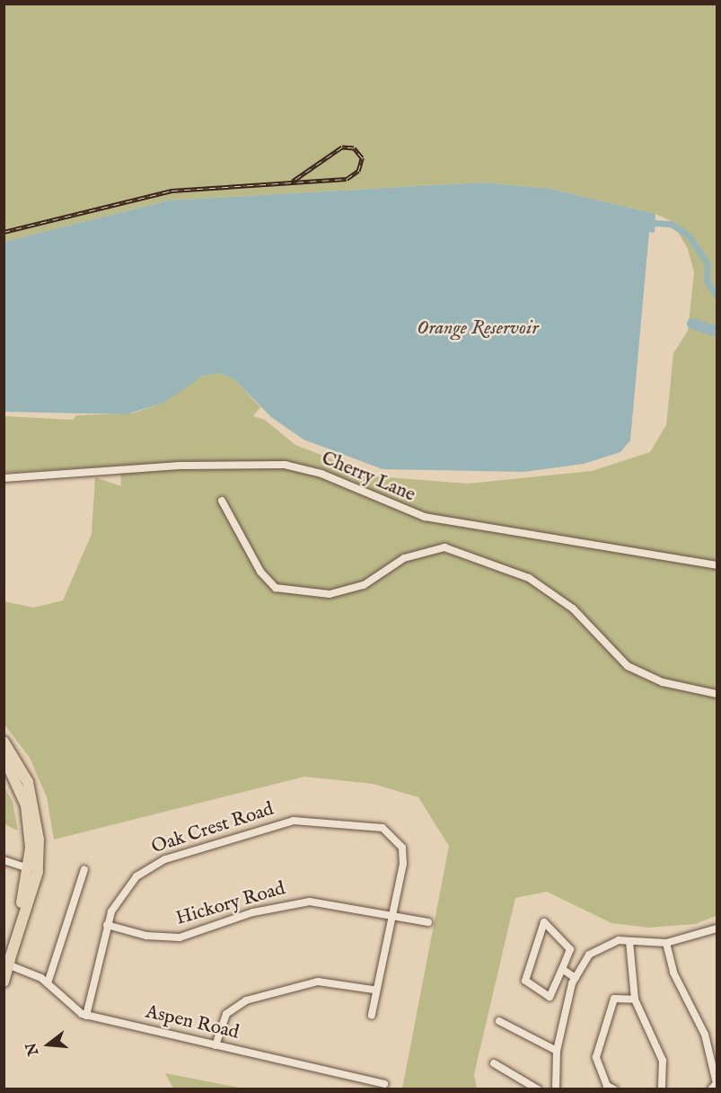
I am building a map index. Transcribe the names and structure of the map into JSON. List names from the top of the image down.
{
  "streets": {
    "street": [
      "Cherry Lane",
      "Oak Crest Road",
      "Hickory Road",
      "Aspen Road"
    ]
  },
  "crossings": [
    ["Oak Crest Road", "Hickory Road"],
    ["Oak Crest Road", "Aspen Road"]
  ],
  "water": ["Orange Reservoir"],
  "north": "left"
}
